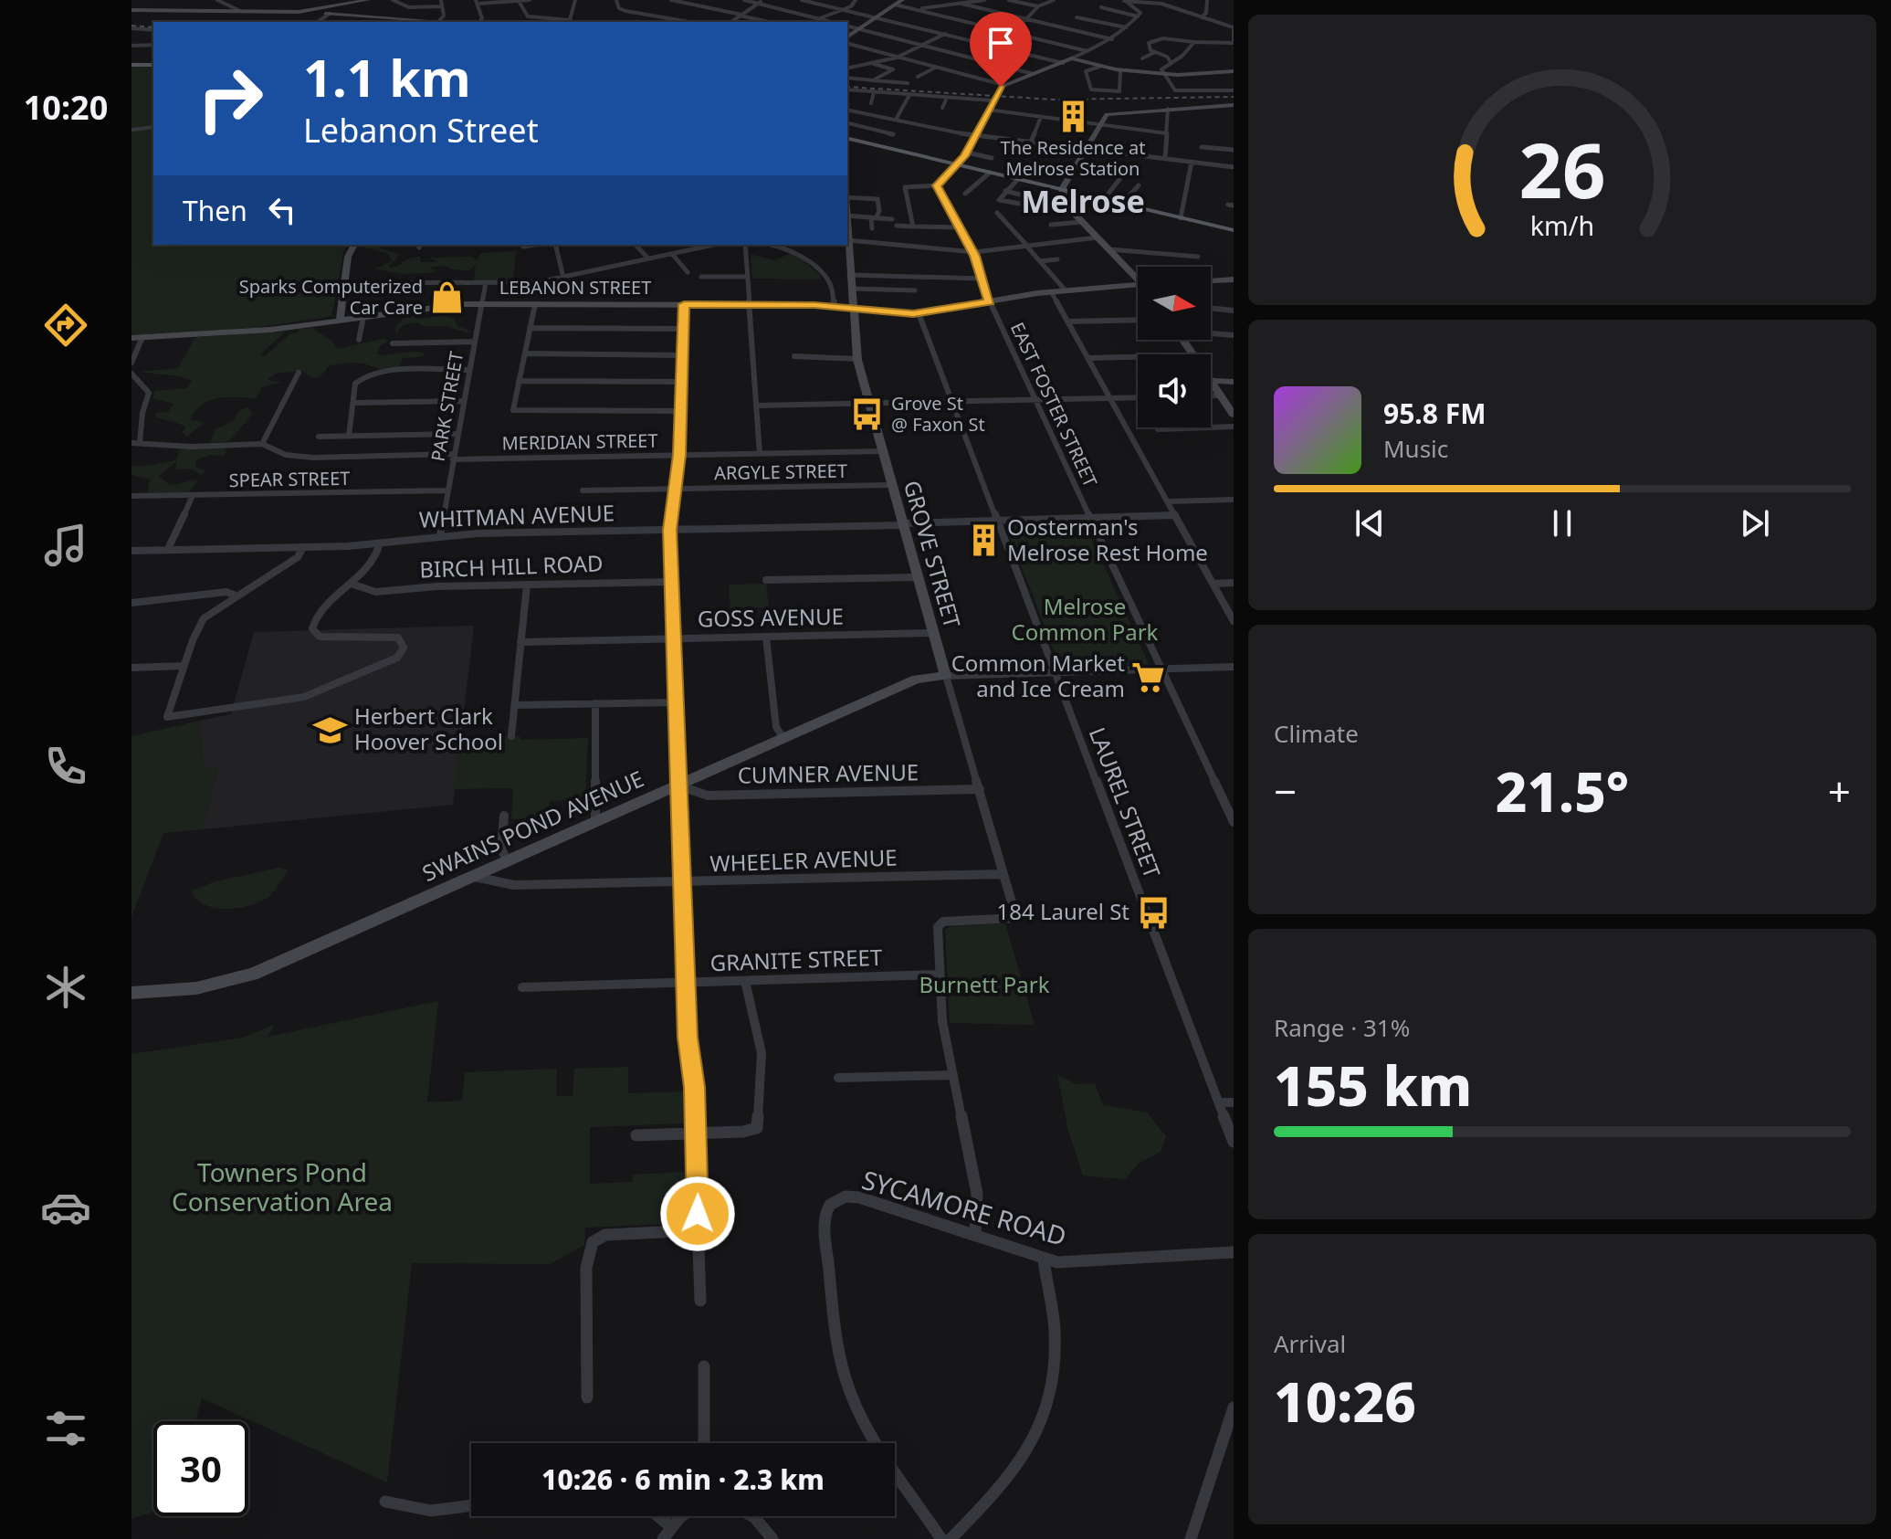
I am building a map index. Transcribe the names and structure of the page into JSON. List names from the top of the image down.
{
  "streets": {
    "street": [
      "LEBANON STREET",
      "EAST FOSTER STREET",
      "PARK STREET",
      "MERIDIAN STREET",
      "ARGYLE STREET",
      "SPEAR STREET",
      "WHITMAN AVENUE",
      "GROVE STREET",
      "BIRCH HILL ROAD",
      "GOSS AVENUE",
      "CUMNER AVENUE",
      "LAUREL STREET",
      "SWAINS POND AVENUE",
      "WHEELER AVENUE",
      "GRANITE STREET",
      "SYCAMORE ROAD"
    ]
  },
  "crossings": [
    ["LEBANON STREET", "EAST FOSTER STREET"],
    ["LEBANON STREET", "PARK STREET"],
    ["LEBANON STREET", "GROVE STREET"],
    ["LEBANON STREET", "LAUREL STREET"],
    ["EAST FOSTER STREET", "WHITMAN AVENUE"],
    ["PARK STREET", "MERIDIAN STREET"],
    ["PARK STREET", "SPEAR STREET"],
    ["PARK STREET", "WHITMAN AVENUE"],
    ["MERIDIAN STREET", "GROVE STREET"],
    ["ARGYLE STREET", "GROVE STREET"],
    ["WHITMAN AVENUE", "GROVE STREET"],
    ["WHITMAN AVENUE", "LAUREL STREET"],
    ["GROVE STREET", "GOSS AVENUE"],
    ["GROVE STREET", "CUMNER AVENUE"],
    ["GROVE STREET", "SWAINS POND AVENUE"],
    ["GROVE STREET", "WHEELER AVENUE"],
    ["GROVE STREET", "GRANITE STREET"],
    ["CUMNER AVENUE", "SWAINS POND AVENUE"],
    ["SWAINS POND AVENUE", "WHEELER AVENUE"]
  ],
  "districts": ["Melrose"],
  "parks": ["Melrose Common Park", "Burnett Park", "Towners Pond Conservation Area"],
  "places": {
    "building": ["The Residence at Melrose Station", "Oosterman's Melrose Rest Home"],
    "shop": ["Sparks Computerized Car Care"],
    "bus stop": ["Grove St @ Faxon St", "184 Laurel St"],
    "supermarket": ["Common Market and Ice Cream"],
    "school or university": ["Herbert Clark Hoover School"]
  },
  "north": "right",
  "page": {
    "tabs": "10:20",
    "turn": ["1.1 km", "Lebanon Street"],
    "then": "Then",
    "song": ["95.8 FM", "Music"],
    "tile": [
      "Climate",
      ["Range · 31%", "155 km"],
      ["Arrival", "10:26"]
    ],
    "heat": ["−", "21.5°", "+"],
    "limit": "30",
    "trip": "10:26 · 6 min · 2.3 km",
    "gauge": ["26", "km/h"]
  }
}
